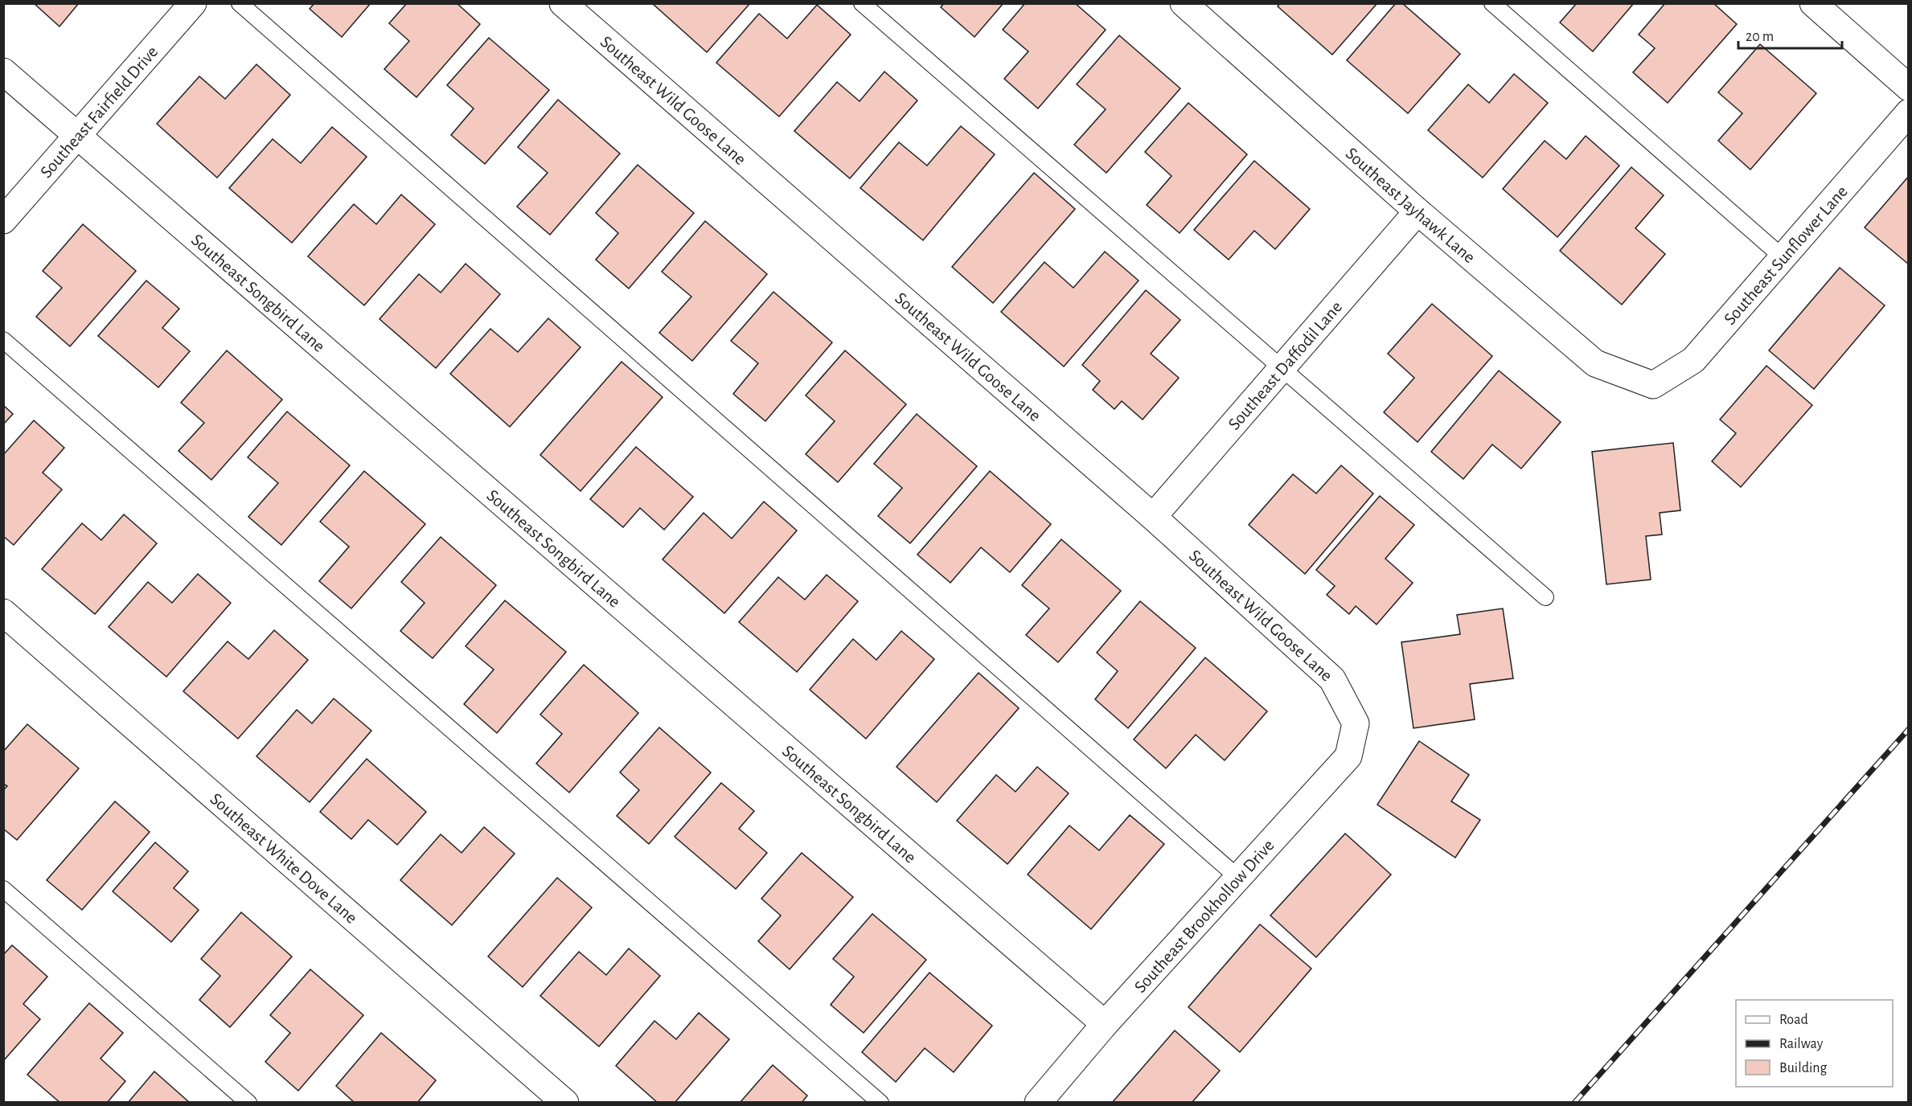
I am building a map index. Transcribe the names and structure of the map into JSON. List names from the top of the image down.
{
  "streets": {
    "street": [
      "Southeast Wild Goose Lane",
      "Southeast Fairfield Drive",
      "Southeast Jayhawk Lane",
      "Southeast Sunflower Lane",
      "Southeast Songbird Lane",
      "Southeast Daffodil Lane",
      "Southeast White Dove Lane",
      "Southeast Brookhollow Drive"
    ]
  },
  "crossings": [
    ["Southeast Wild Goose Lane", "Southeast Daffodil Lane"],
    ["Southeast Wild Goose Lane", "Southeast Brookhollow Drive"],
    ["Southeast Fairfield Drive", "Southeast Songbird Lane"],
    ["Southeast Jayhawk Lane", "Southeast Sunflower Lane"],
    ["Southeast Jayhawk Lane", "Southeast Daffodil Lane"],
    ["Southeast Songbird Lane", "Southeast Brookhollow Drive"]
  ],
  "legend": ["Road", "Railway", "Building"],
  "scale_bar": "20 m"
}
